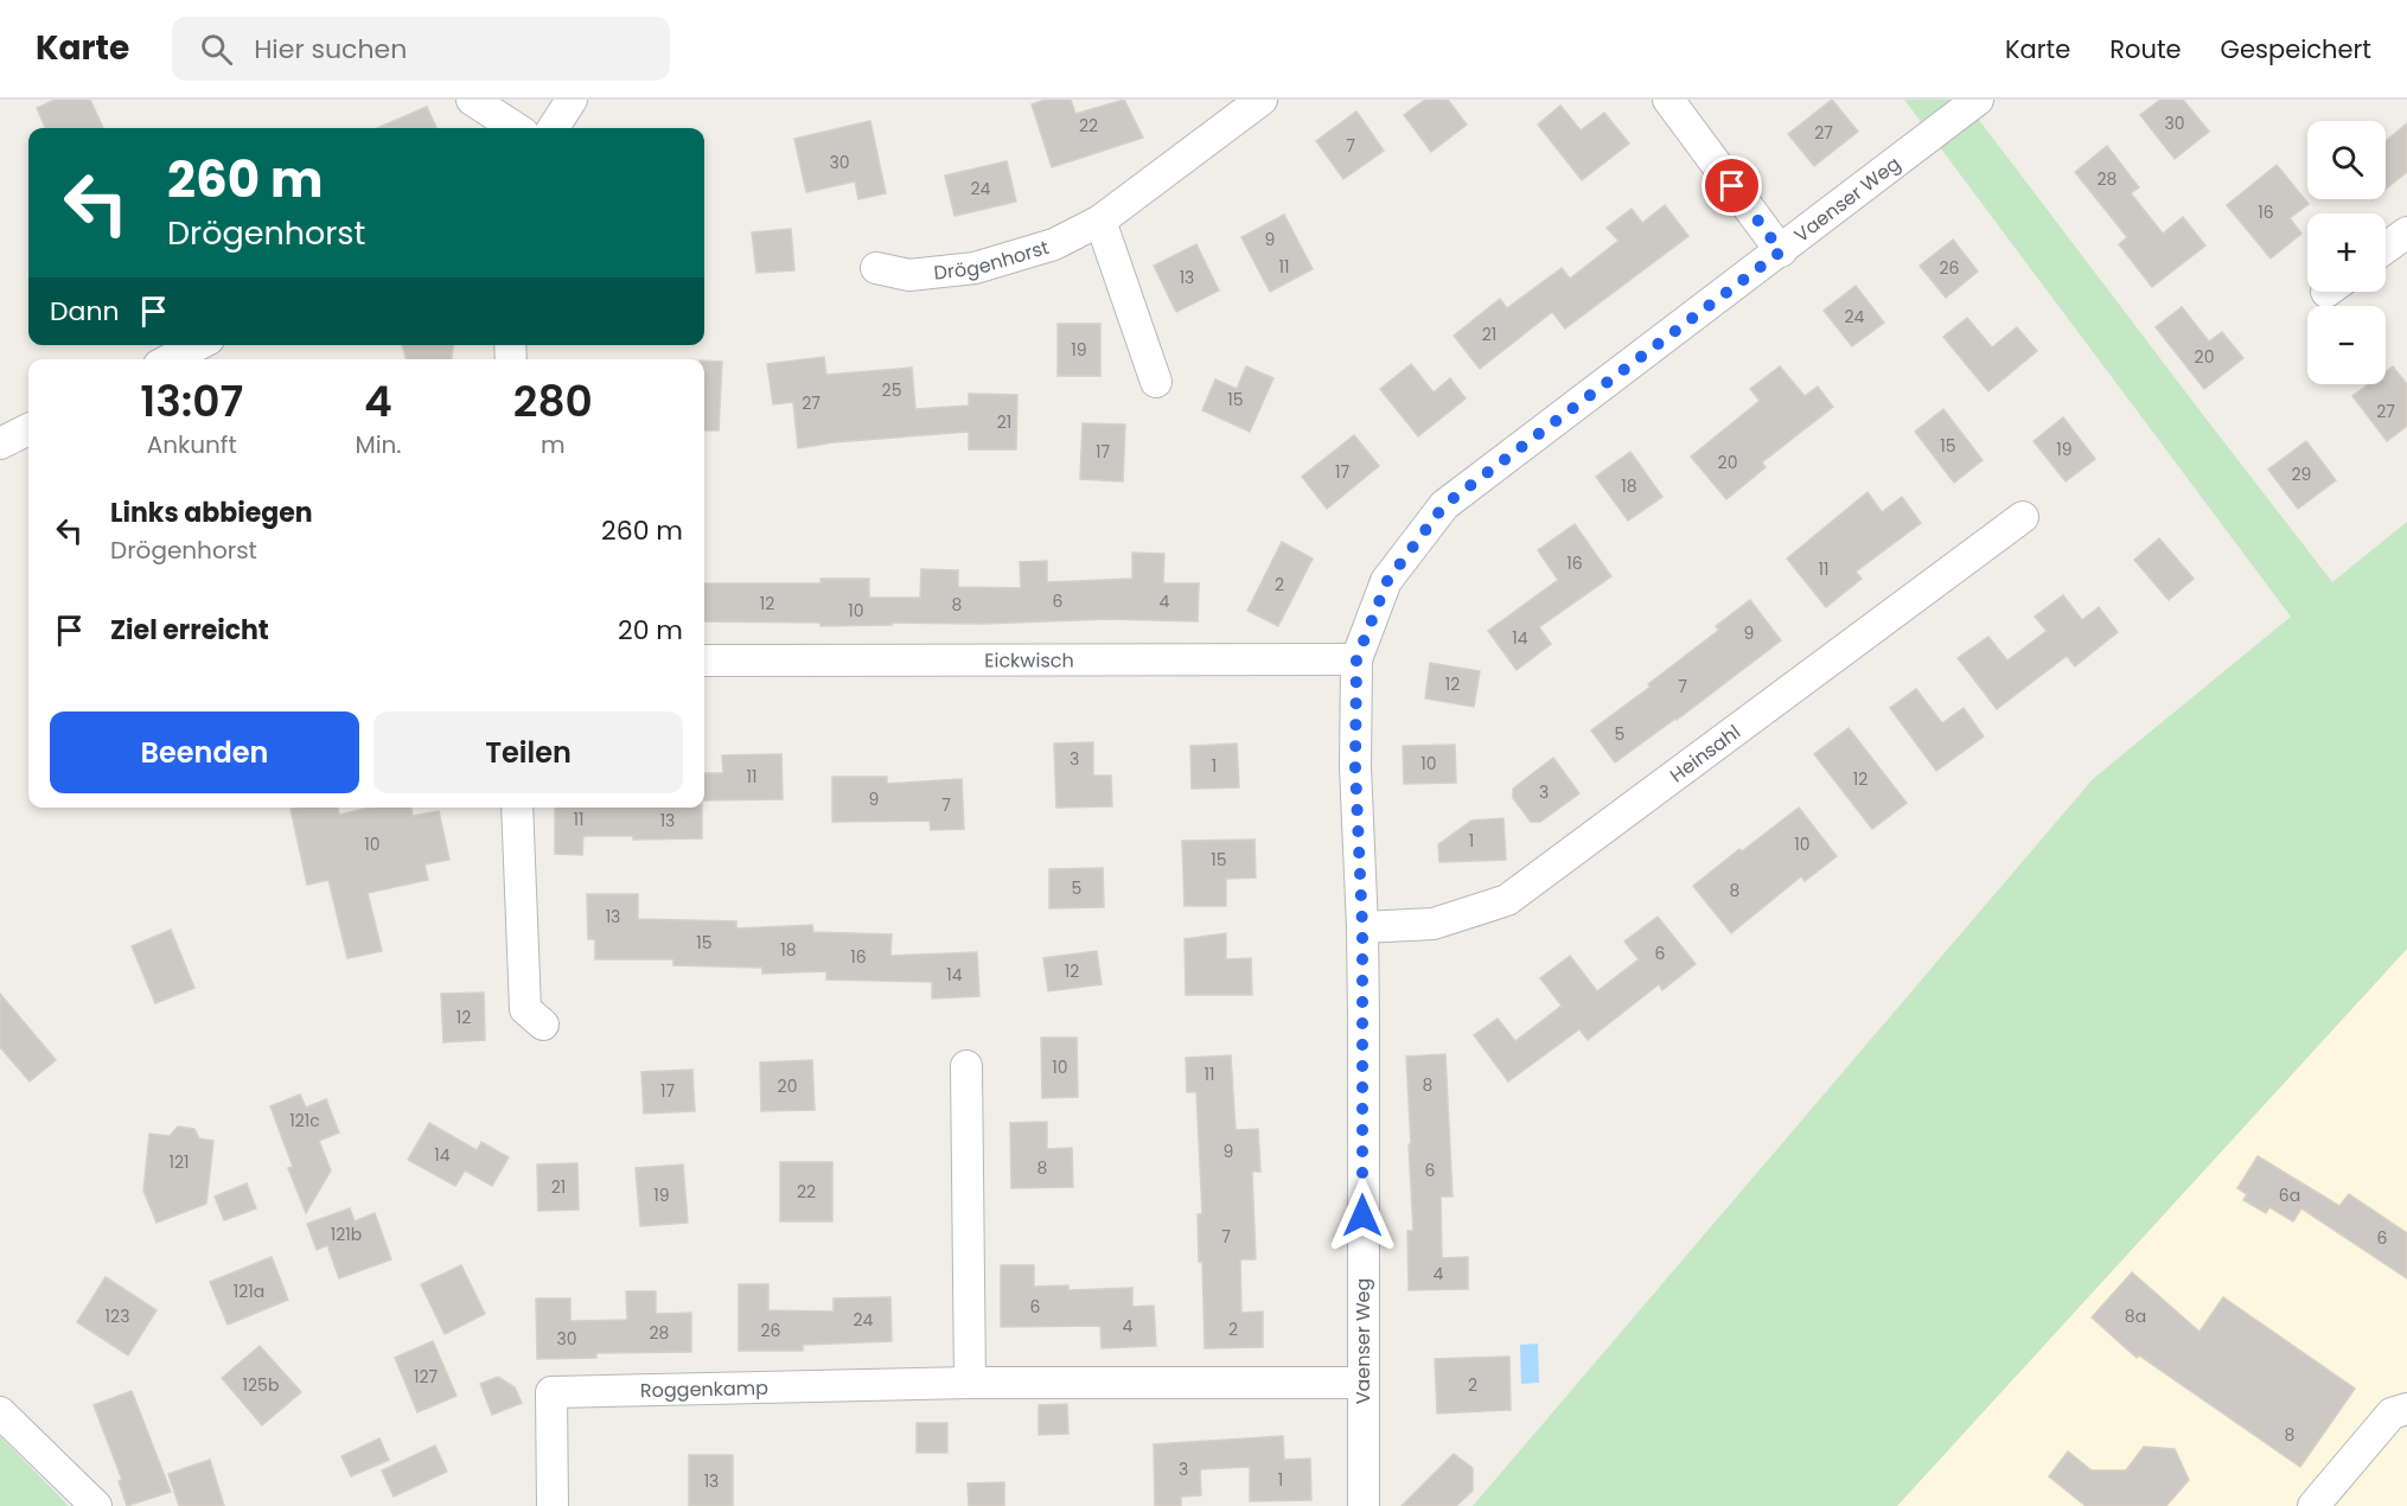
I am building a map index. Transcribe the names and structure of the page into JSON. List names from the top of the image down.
{
  "streets": {
    "street": [
      "Vaenser Weg",
      "Drögenhorst",
      "Eickwisch",
      "Heinsahl",
      "Roggenkamp"
    ]
  },
  "crossings": [
    ["Vaenser Weg", "Eickwisch"],
    ["Vaenser Weg", "Heinsahl"],
    ["Vaenser Weg", "Roggenkamp"]
  ],
  "house_numbers": [
    "30",
    "22",
    "27",
    "7",
    "30",
    "28",
    "24",
    "16",
    "9",
    "11",
    "26",
    "13",
    "24",
    "21",
    "19",
    "20",
    "25",
    "15",
    "27",
    "27",
    "21",
    "15",
    "19",
    "17",
    "20",
    "17",
    "29",
    "18",
    "16",
    "11",
    "2",
    "6",
    "4",
    "12",
    "8",
    "10",
    "9",
    "14",
    "12",
    "7",
    "5",
    "3",
    "10",
    "1",
    "11",
    "12",
    "3",
    "9",
    "7",
    "11",
    "13",
    "1",
    "10",
    "10",
    "15",
    "5",
    "8",
    "13",
    "15",
    "18",
    "6",
    "16",
    "12",
    "14",
    "12",
    "10",
    "11",
    "8",
    "20",
    "17",
    "121c",
    "9",
    "14",
    "121",
    "8",
    "6",
    "21",
    "22",
    "19",
    "6a",
    "121b",
    "7",
    "6",
    "4",
    "121a",
    "6",
    "123",
    "8a",
    "24",
    "4",
    "2",
    "26",
    "28",
    "30",
    "127",
    "125b",
    "2",
    "8",
    "3",
    "1",
    "13"
  ],
  "page": {
    "header": "Karte",
    "search": "Hier suchen",
    "nav": ["Karte", "Route", "Gespeichert"],
    "map_buttons": ["+", "−"],
    "turn": ["260 m", "Drögenhorst"],
    "then": "Dann",
    "eta": [
      "13:07",
      "Ankunft",
      "4",
      "Min.",
      "280",
      "m"
    ],
    "list": [
      {
        "name": "Links abbiegen",
        "note": "Drögenhorst",
        "value": "260 m"
      },
      {
        "name": "Ziel erreicht",
        "value": "20 m"
      }
    ],
    "buttons": ["Beenden", "Teilen"]
  }
}
